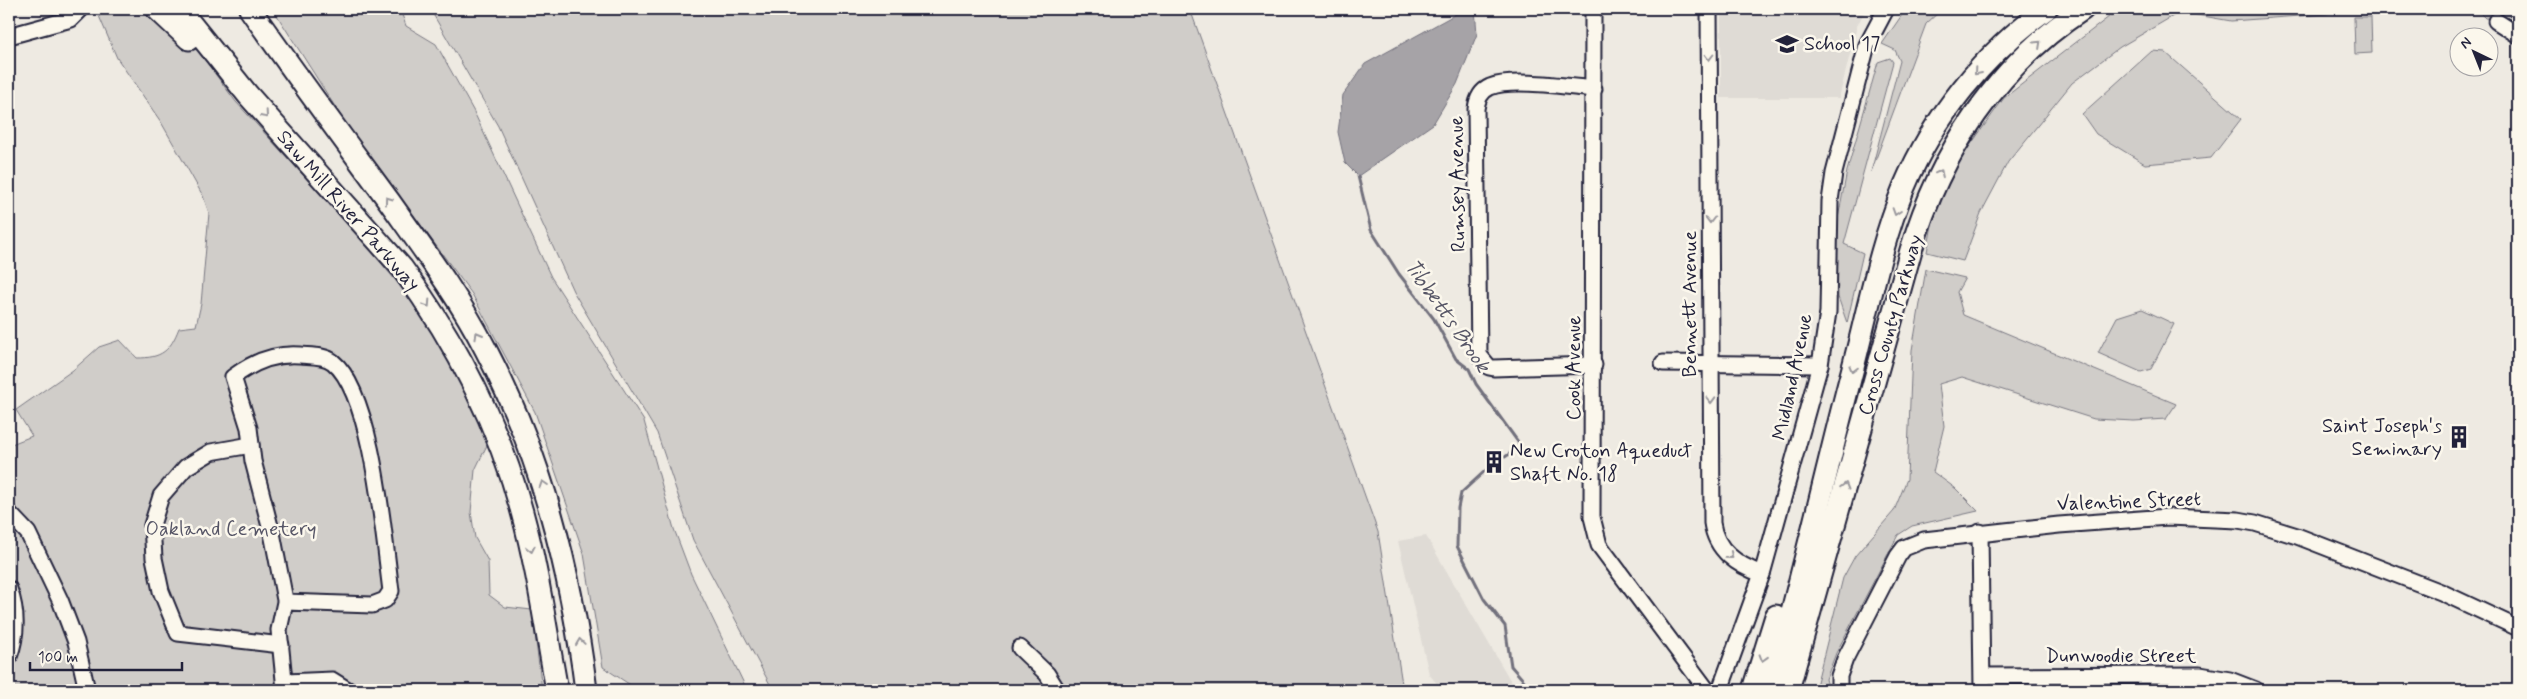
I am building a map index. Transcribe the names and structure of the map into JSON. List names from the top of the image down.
{
  "streets": {
    "highway": ["Saw Mill River Parkway", "Cross County Parkway"],
    "street": [
      "Rumsey Avenue",
      "Bennett Avenue",
      "Cook Avenue",
      "Midland Avenue",
      "Valentine Street",
      "Dunwoodie Street"
    ]
  },
  "crossings": [
    ["Rumsey Avenue", "Cook Avenue"],
    ["Bennett Avenue", "Midland Avenue"]
  ],
  "one_way": ["Bennett Avenue"],
  "water": ["Tibbetts Brook"],
  "parks": ["Oakland Cemetery"],
  "places": {
    "school or university": ["School 17"],
    "building": ["Saint Joseph's Seminary", "New Croton Aqueduct Shaft No. 18"]
  },
  "scale_bar": "100 m",
  "north": "top left"
}
